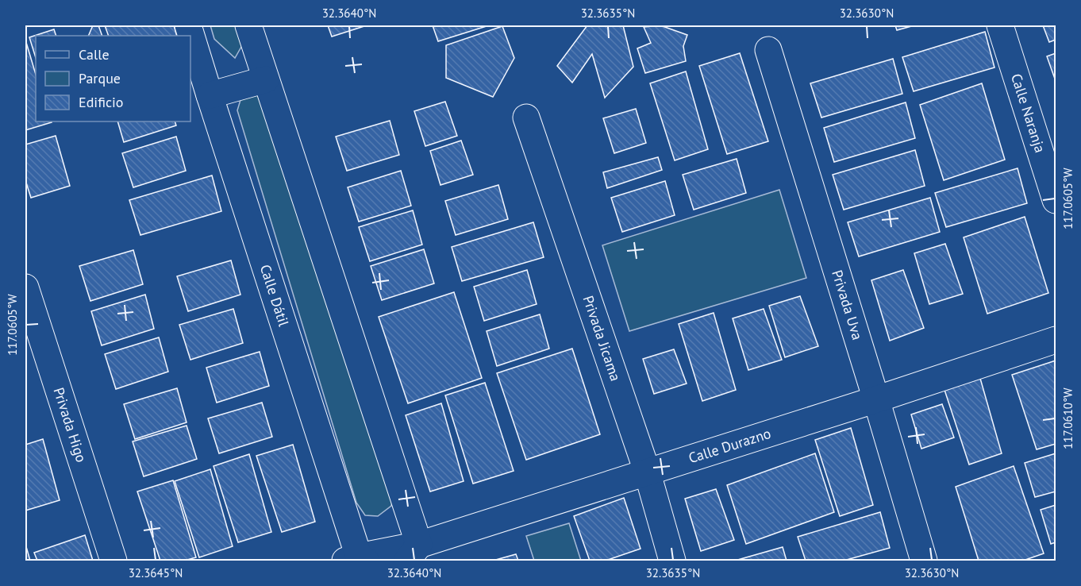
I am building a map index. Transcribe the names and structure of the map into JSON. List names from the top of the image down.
{
  "streets": {
    "street": [
      "Calle Naranja",
      "Calle Dátil",
      "Privada Uva",
      "Privada Jicama",
      "Privada Higo",
      "Calle Durazno"
    ]
  },
  "crossings": [
    ["Calle Dátil", "Calle Durazno"],
    ["Privada Uva", "Calle Durazno"],
    ["Privada Jicama", "Calle Durazno"]
  ],
  "legend": ["Calle", "Parque", "Edificio"],
  "coordinates": [
    "32.3640°N",
    "32.3635°N",
    "32.3630°N",
    "117.0605°W",
    "117.0610°W",
    "32.3645°N"
  ]
}
